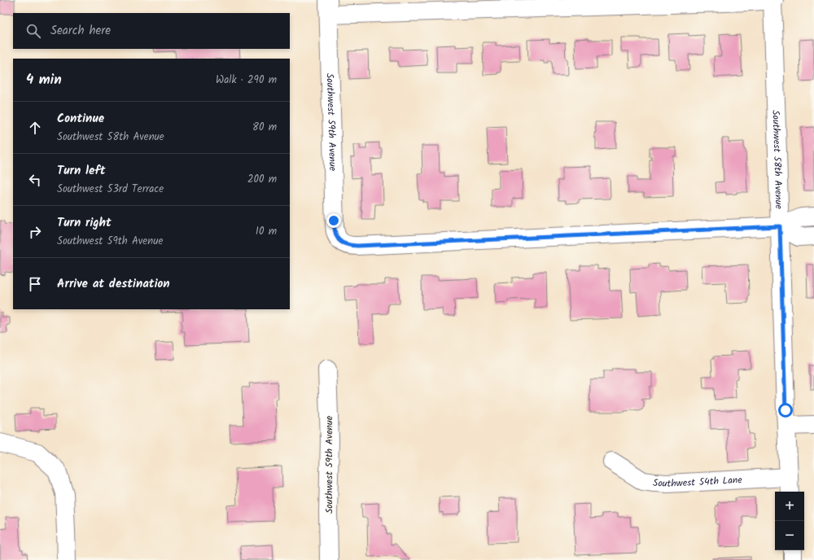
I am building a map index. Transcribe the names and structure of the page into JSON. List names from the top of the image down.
{
  "streets": {
    "street": ["Southwest 59th Avenue", "Southwest 58th Avenue", "Southwest 54th Lane"]
  },
  "crossings": [
    ["Southwest 59th Avenue", "Southwest 58th Avenue"],
    ["Southwest 58th Avenue", "Southwest 54th Lane"]
  ],
  "page": {
    "search": "Search here",
    "heading": ["4 min", "Walk · 290 m"],
    "list": [
      ["Continue", "Southwest 58th Avenue", "80 m"],
      ["Turn left", "Southwest 53rd Terrace", "200 m"],
      ["Turn right", "Southwest 59th Avenue", "10 m"],
      "Arrive at destination"
    ],
    "map_buttons": ["+", "−"]
  }
}
